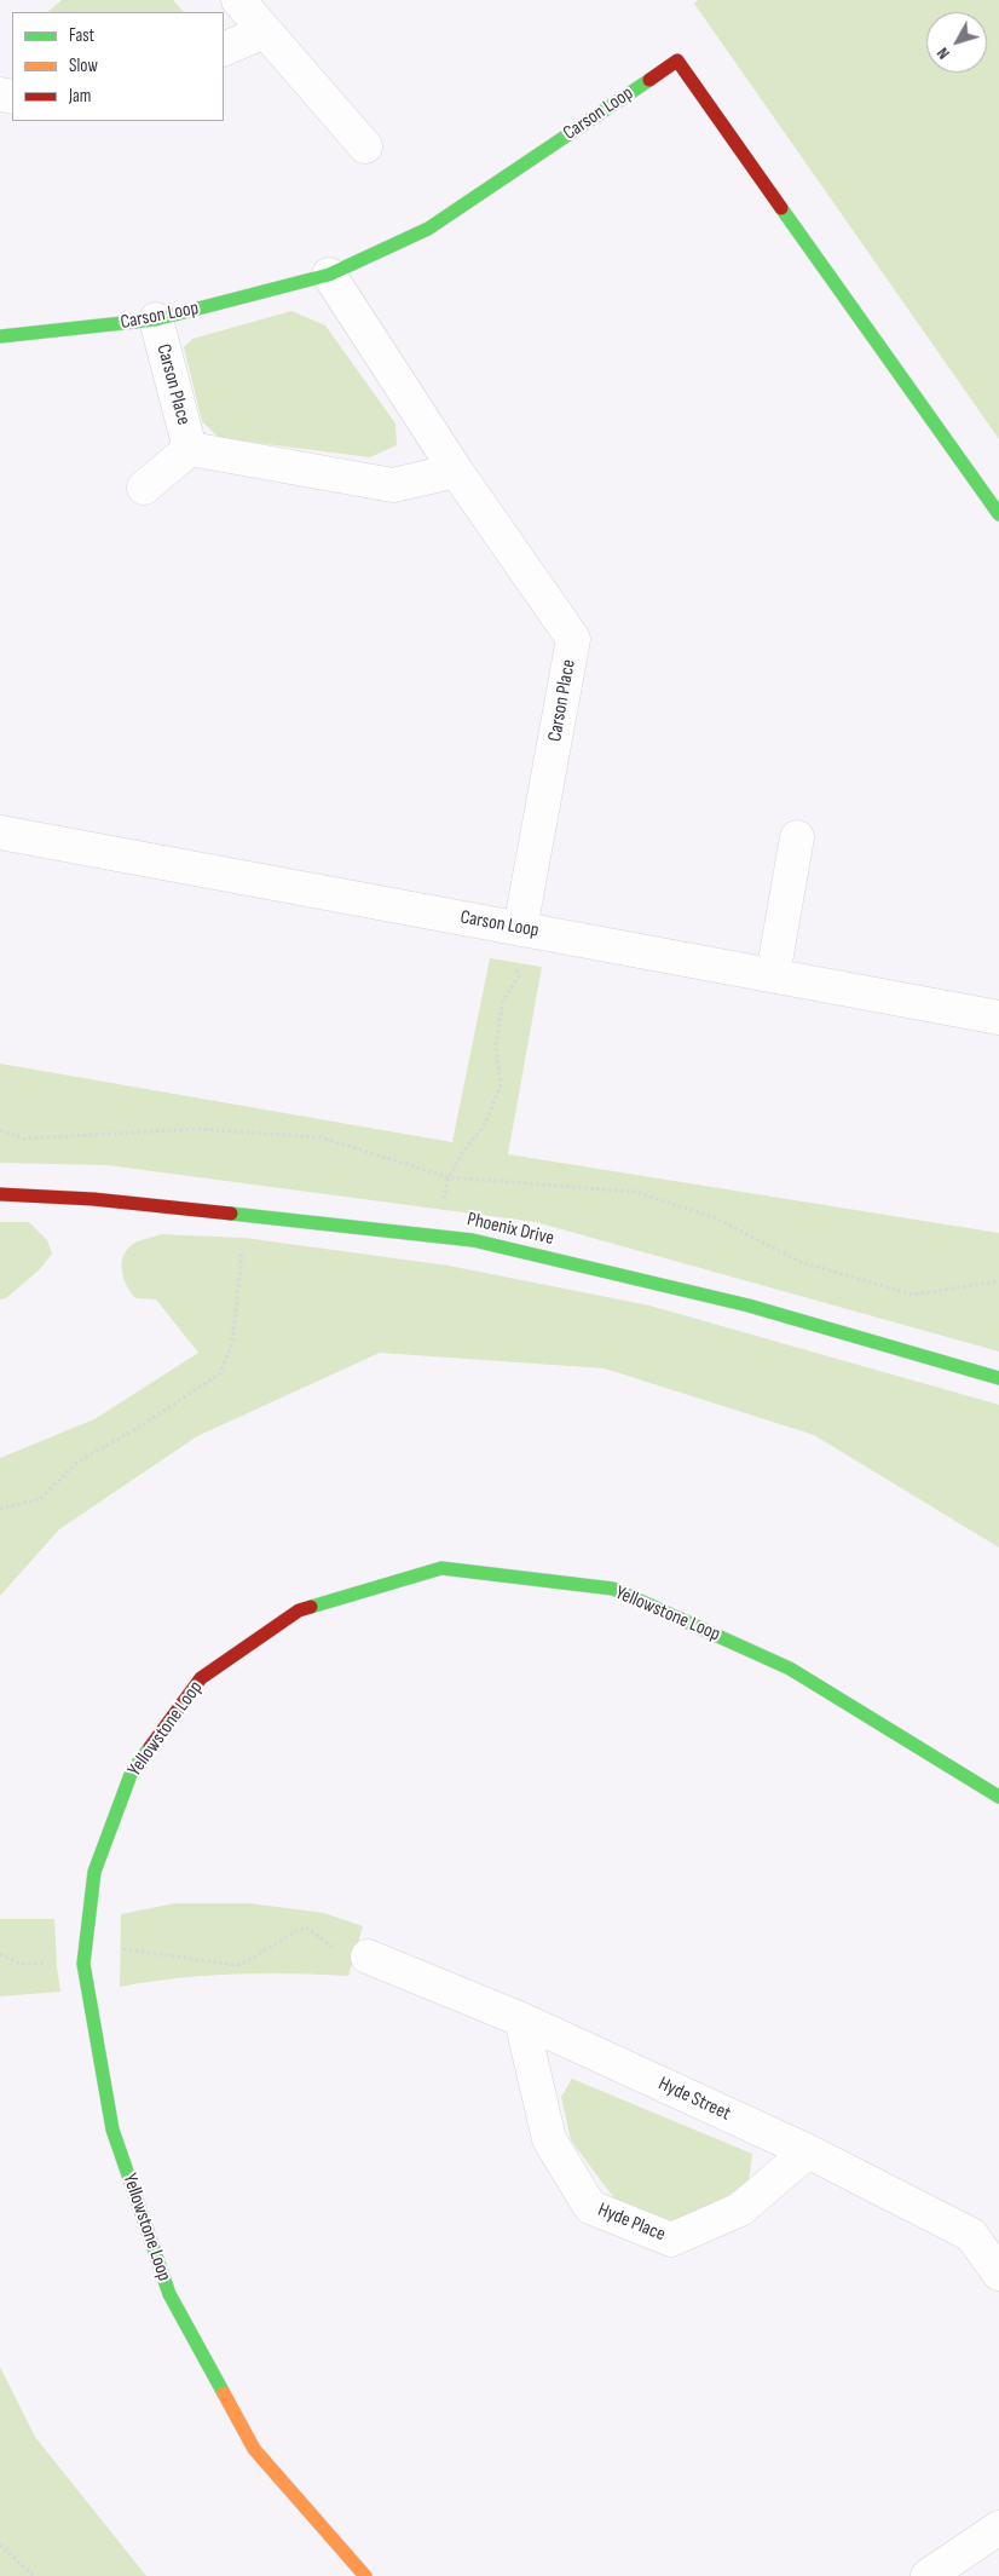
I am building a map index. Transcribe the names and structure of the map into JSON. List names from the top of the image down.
{
  "streets": {
    "street": [
      "Carson Loop",
      "Carson Place",
      "Phoenix Drive",
      "Yellowstone Loop",
      "Hyde Street",
      "Hyde Place"
    ]
  },
  "crossings": [
    ["Carson Loop", "Carson Place"],
    ["Hyde Street", "Hyde Place"]
  ],
  "legend": ["Fast", "Slow", "Jam"],
  "north": "bottom left"
}
